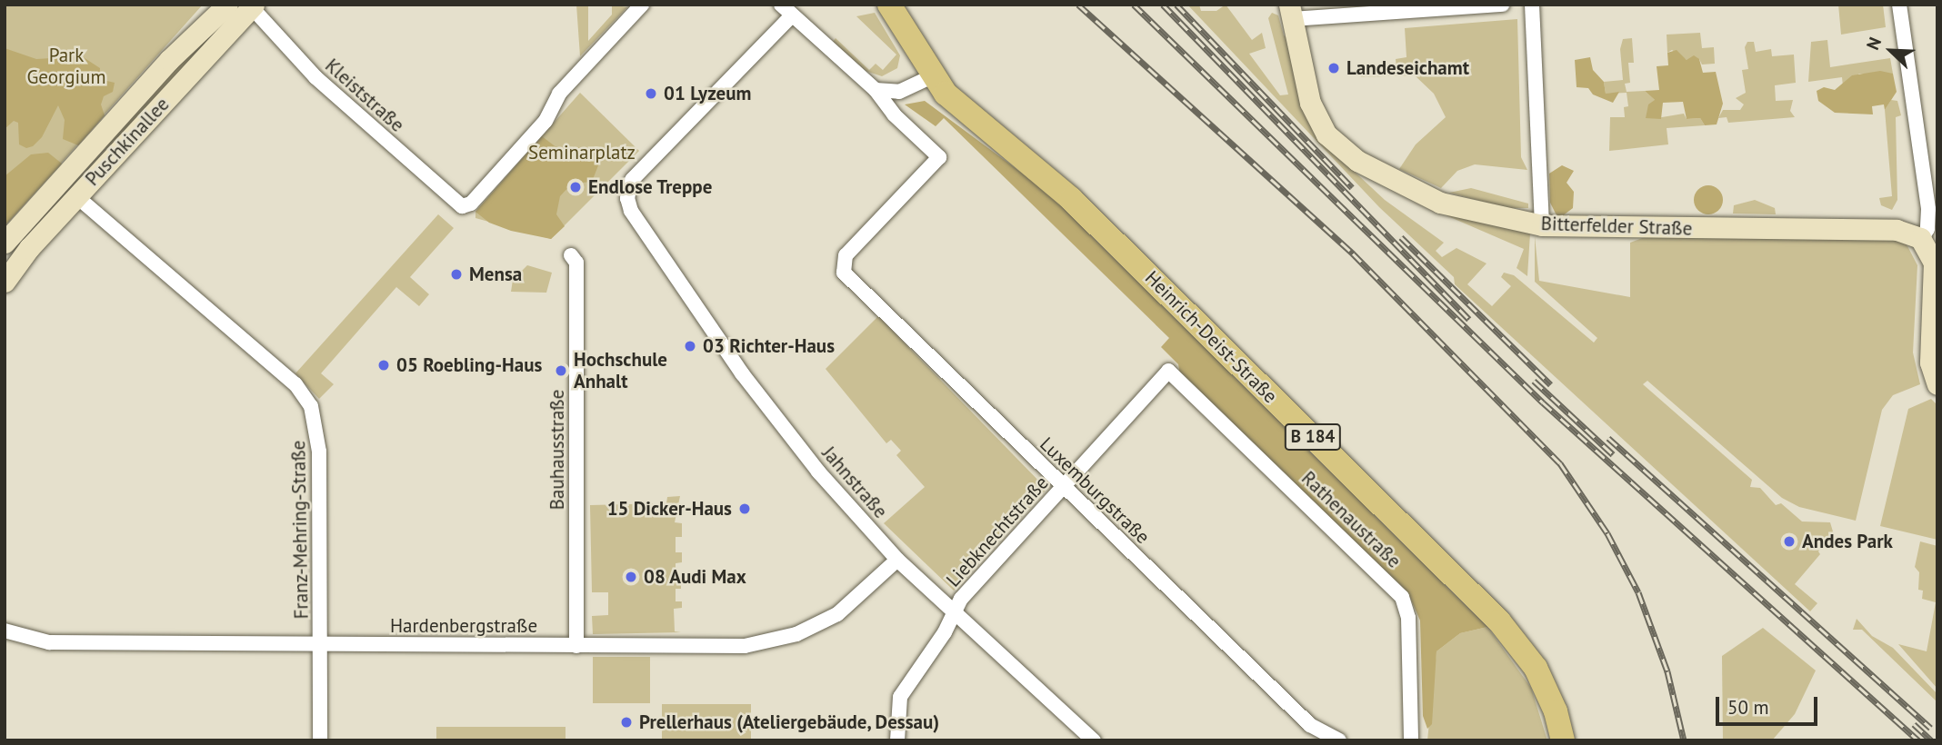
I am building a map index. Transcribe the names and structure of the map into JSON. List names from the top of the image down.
{
  "streets": {
    "main road": ["Heinrich-Deist-Straße", "B 184"],
    "street": [
      "Kleiststraße",
      "Puschkinallee",
      "Bitterfelder Straße",
      "Bauhausstraße",
      "Jahnstraße",
      "Luxemburgstraße",
      "Rathenaustraße",
      "Franz-Mehring-Straße",
      "Liebknechtstraße",
      "Hardenbergstraße"
    ]
  },
  "crossings": [
    ["Kleiststraße", "Puschkinallee"],
    ["Puschkinallee", "Franz-Mehring-Straße"],
    ["Bauhausstraße", "Hardenbergstraße"],
    ["Jahnstraße", "Liebknechtstraße"],
    ["Jahnstraße", "Hardenbergstraße"],
    ["Luxemburgstraße", "Liebknechtstraße"],
    ["Rathenaustraße", "Liebknechtstraße"],
    ["Franz-Mehring-Straße", "Hardenbergstraße"]
  ],
  "parks": ["Park Georgium", "Seminarplatz"],
  "places": [
    "Landeseichamt",
    "01 Lyzeum",
    "Endlose Treppe",
    "Mensa",
    "03 Richter-Haus",
    "05 Roebling-Haus",
    "Hochschule Anhalt",
    "15 Dicker-Haus",
    "Andes Park",
    "08 Audi Max",
    "Prellerhaus (Ateliergebäude, Dessau)"
  ],
  "scale_bar": "50 m",
  "north": "top left"
}
